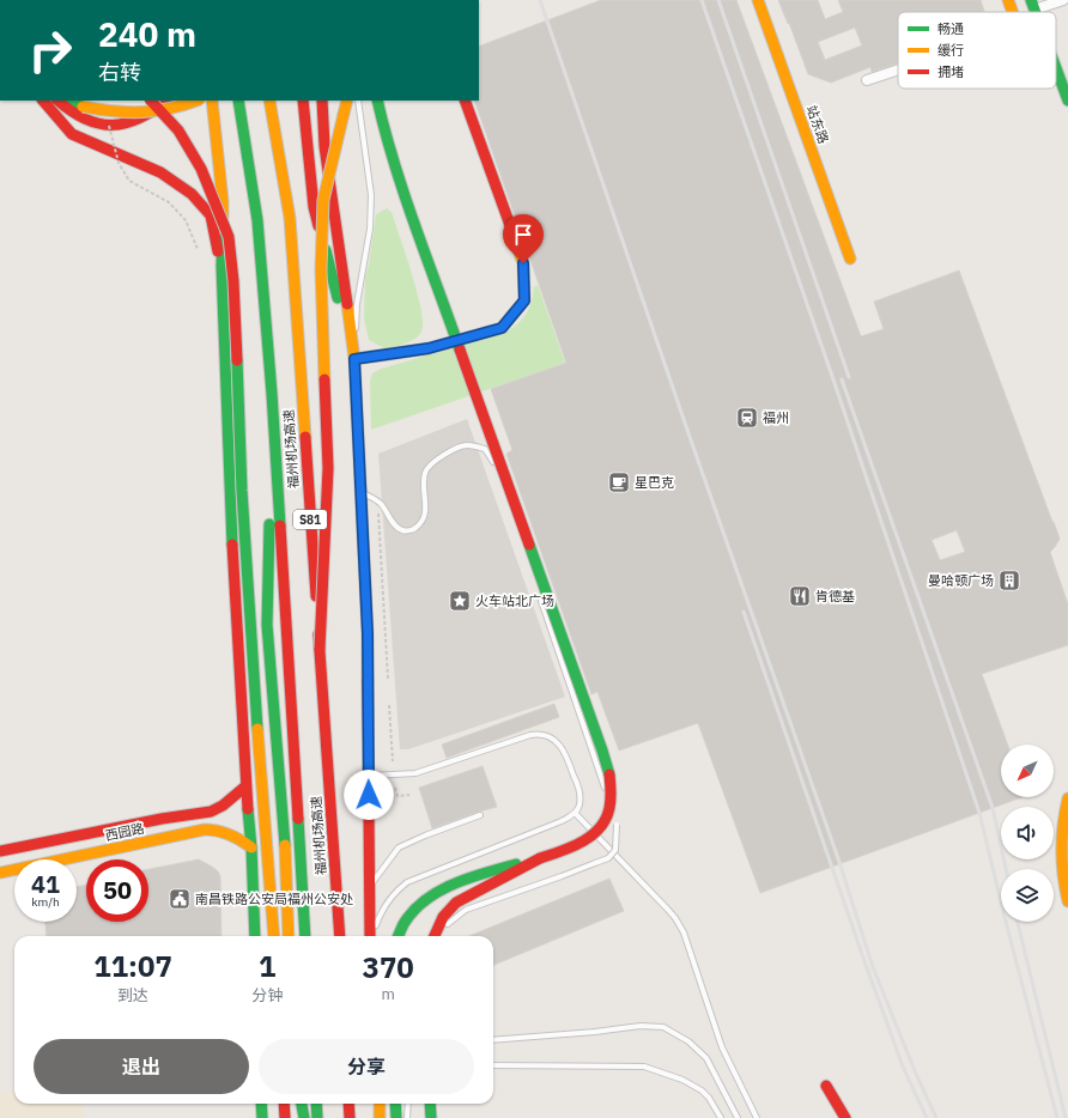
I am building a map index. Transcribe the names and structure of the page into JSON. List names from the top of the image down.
{
  "streets": {
    "main road": [
      "站东路",
      "福州机场高速",
      "S81",
      "西园路"
    ]
  },
  "places": {
    "station": ["福州"],
    "cafe": ["星巴克"],
    "building": ["曼哈顿广场"],
    "restaurant": ["肯德基"],
    "place": ["火车站北广场"],
    "public building": ["南昌铁路公安局福州公安处"]
  },
  "legend": ["畅通", "缓行", "拥堵"],
  "north": "bottom left",
  "page": {
    "turn": ["240 m", "右转"],
    "speed": "41 km/h",
    "limit": "50",
    "eta": [
      "11:07",
      "到达",
      "1",
      "分钟",
      "370",
      "m"
    ],
    "buttons": ["退出", "分享"]
  }
}
